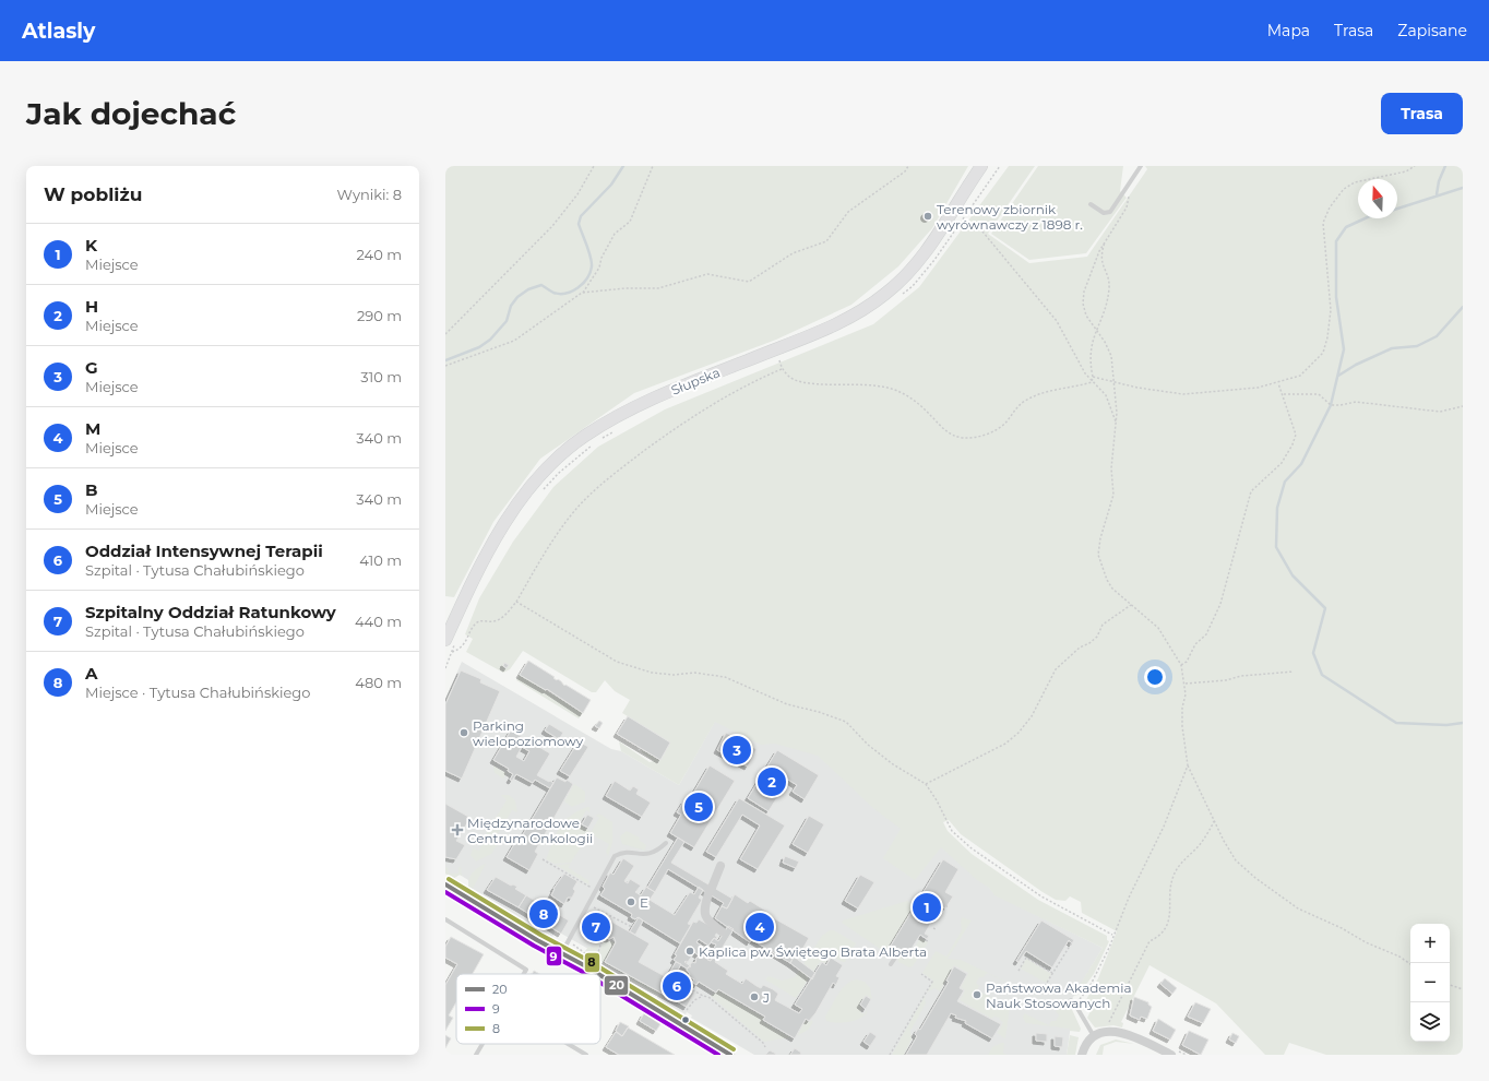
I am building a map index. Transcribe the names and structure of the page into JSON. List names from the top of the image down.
{
  "streets": {
    "street": ["Słupska"]
  },
  "places": {
    "other": [
      "Terenowy zbiornik wyrównawczy z 1898 r.",
      "Parking wielopoziomowy",
      "E",
      "Kaplica pw. Świętego Brata Alberta",
      "Państwowa Akademia Nauk Stosowanych",
      "J"
    ],
    "health": ["Międzynarodowe Centrum Onkologii"]
  },
  "lines": ["transit line 8", "transit line 20", "transit line 9"],
  "legend": ["20", "9", "8"],
  "north": "top",
  "page": {
    "header": "Atlasly",
    "nav": ["Mapa", "Trasa", "Zapisane"],
    "buttons": "Trasa",
    "title": "Jak dojechać",
    "heading": ["W pobliżu", "Wyniki: 8"],
    "list": [
      {
        "mark": "1",
        "name": "K",
        "note": "Miejsce",
        "value": "240 m"
      },
      {
        "mark": "2",
        "name": "H",
        "note": "Miejsce",
        "value": "290 m"
      },
      {
        "mark": "3",
        "name": "G",
        "note": "Miejsce",
        "value": "310 m"
      },
      {
        "mark": "4",
        "name": "M",
        "note": "Miejsce",
        "value": "340 m"
      },
      {
        "mark": "5",
        "name": "B",
        "note": "Miejsce",
        "value": "340 m"
      },
      {
        "mark": "6",
        "name": "Oddział Intensywnej Terapii",
        "note": "Szpital · Tytusa Chałubińskiego",
        "value": "410 m"
      },
      {
        "mark": "7",
        "name": "Szpitalny Oddział Ratunkowy",
        "note": "Szpital · Tytusa Chałubińskiego",
        "value": "440 m"
      },
      {
        "mark": "8",
        "name": "A",
        "note": "Miejsce · Tytusa Chałubińskiego",
        "value": "480 m"
      }
    ],
    "pins": [
      "3",
      "2",
      "5",
      "1",
      "8",
      "4",
      "7",
      "6"
    ],
    "map_buttons": ["+", "−"]
  }
}
